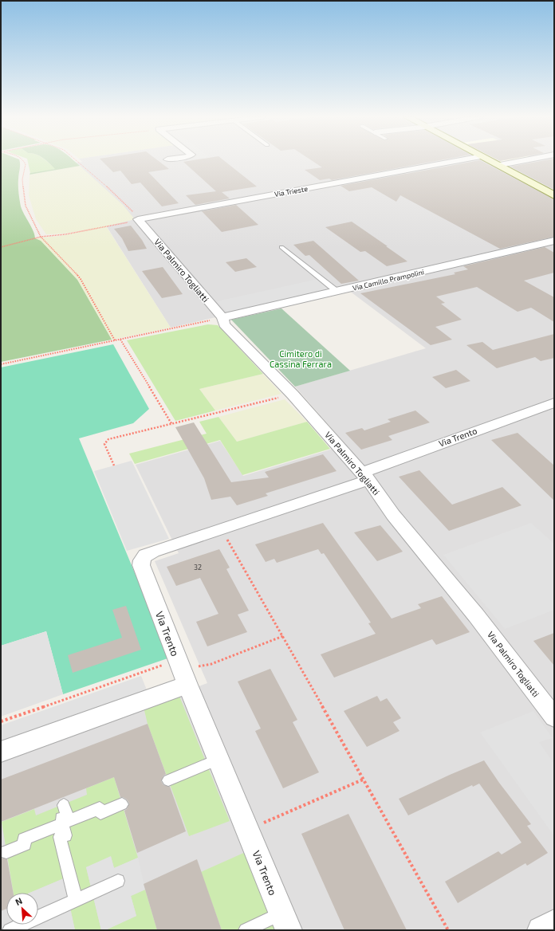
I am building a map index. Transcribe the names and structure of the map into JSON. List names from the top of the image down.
{
  "streets": {
    "street": [
      "Via Trieste",
      "Via Palmiro Togliatti",
      "Via Camillo Prampolini",
      "Via Trento"
    ]
  },
  "crossings": [
    ["Via Trieste", "Via Palmiro Togliatti"],
    ["Via Palmiro Togliatti", "Via Camillo Prampolini"],
    ["Via Palmiro Togliatti", "Via Trento"]
  ],
  "parks": ["Cimitero di Cassina Ferrara"],
  "house_numbers": ["32"],
  "north": "top left"
}
